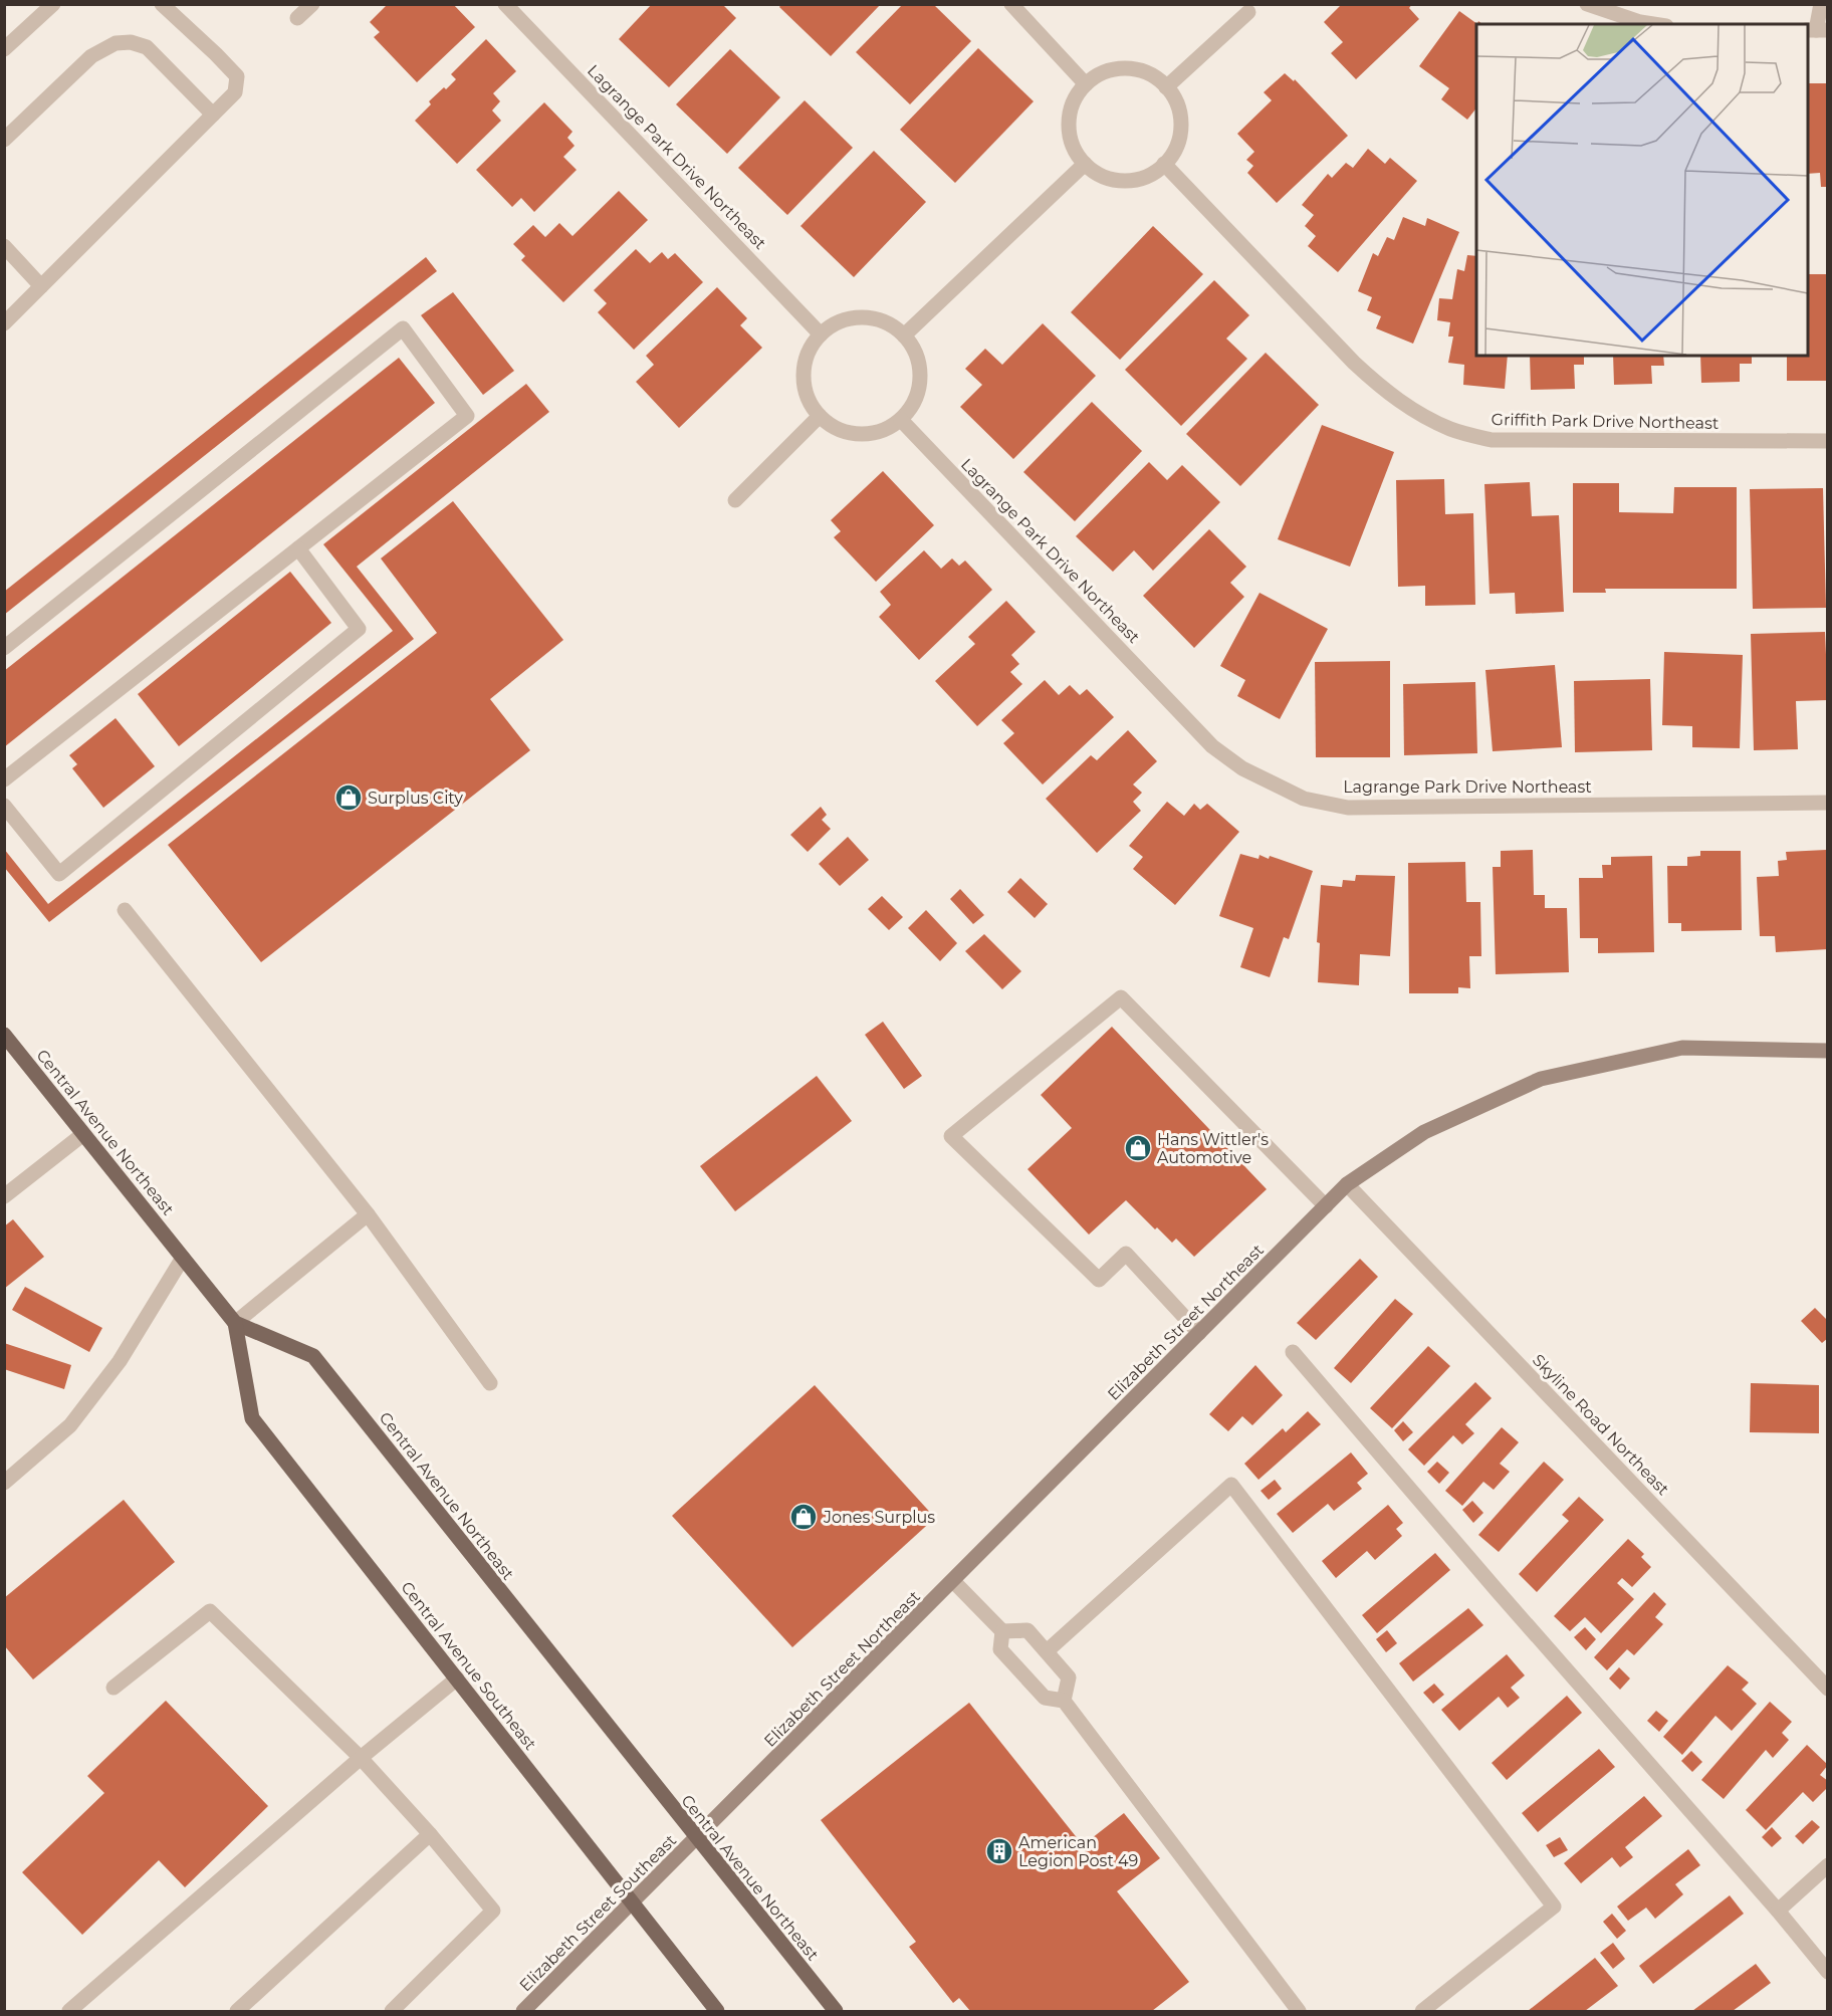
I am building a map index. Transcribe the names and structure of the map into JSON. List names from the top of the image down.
{
  "streets": {
    "main road": ["Central Avenue Northeast", "Central Avenue Southeast"],
    "street": [
      "Lagrange Park Drive Northeast",
      "Griffith Park Drive Northeast",
      "Elizabeth Street Northeast",
      "Skyline Road Northeast",
      "Elizabeth Street Southeast"
    ]
  },
  "crossings": [
    ["Central Avenue Northeast", "Elizabeth Street Northeast"],
    ["Central Avenue Northeast", "Central Avenue Southeast"],
    ["Central Avenue Northeast", "Elizabeth Street Southeast"],
    ["Elizabeth Street Northeast", "Skyline Road Northeast"],
    ["Elizabeth Street Northeast", "Elizabeth Street Southeast"],
    ["Central Avenue Southeast", "Elizabeth Street Southeast"]
  ],
  "places": {
    "shop": ["Surplus City", "Hans Wittler's Automotive", "Jones Surplus"],
    "building": ["American Legion Post 49"]
  }
}
